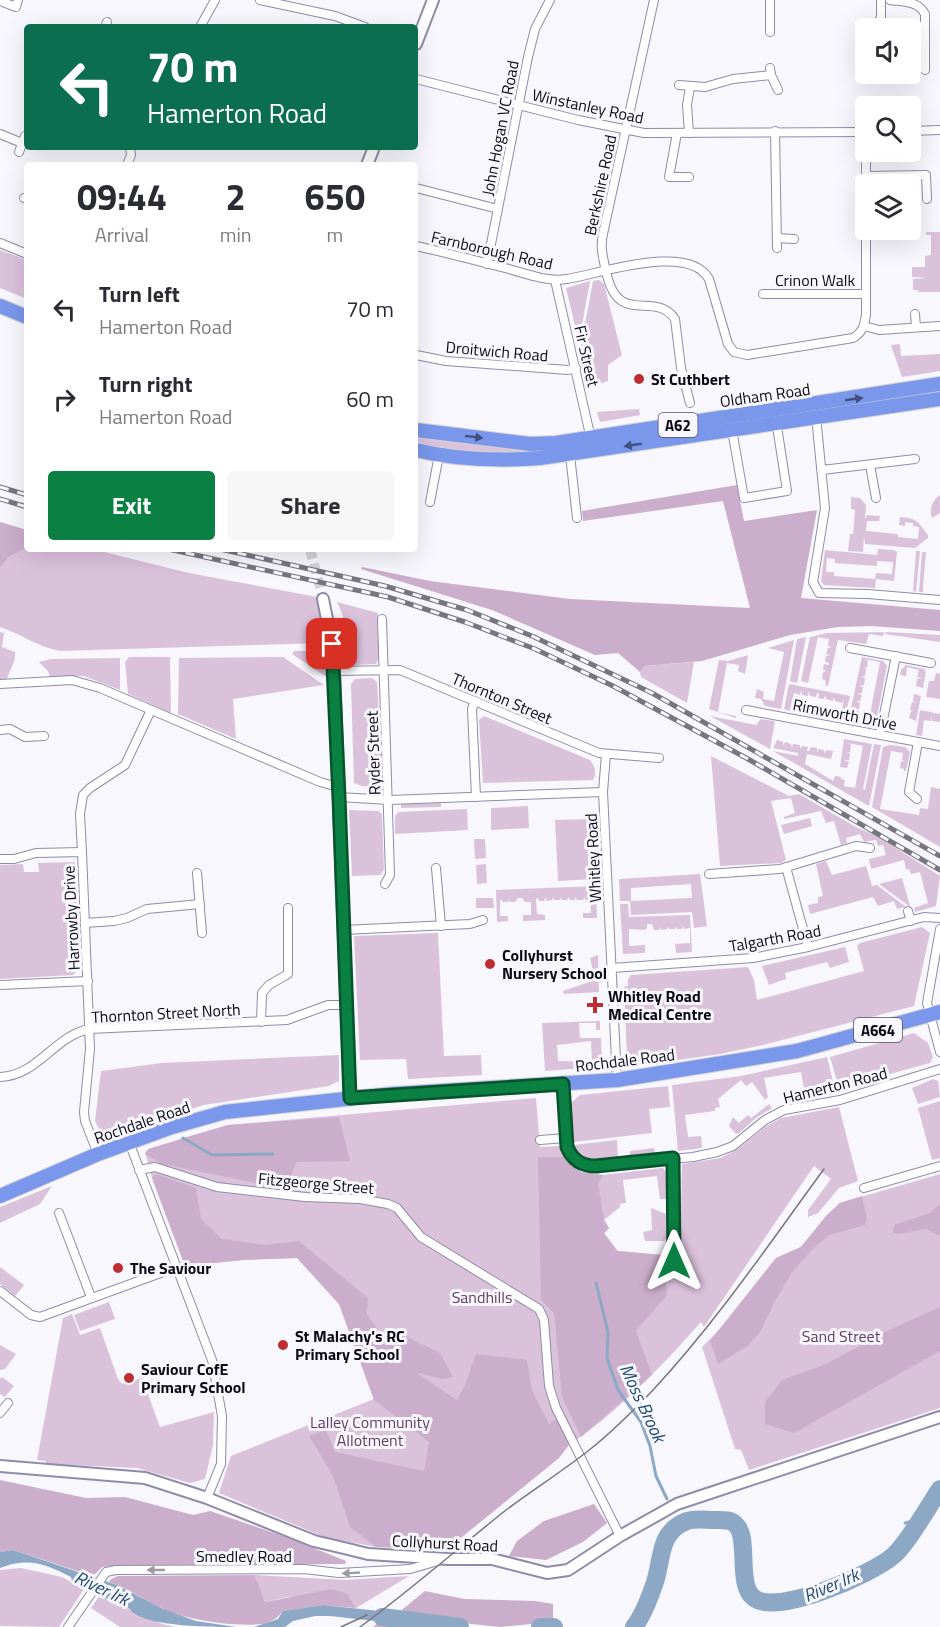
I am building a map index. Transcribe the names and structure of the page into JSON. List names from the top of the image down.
{
  "streets": {
    "highway": [
      "Oldham Road",
      "A62",
      "A664",
      "Rochdale Road"
    ],
    "street": [
      "Winstanley Road",
      "John Hogan VC Road",
      "Berkshire Road",
      "Farnborough Road",
      "Crinon Walk",
      "Droitwich Road",
      "Fir Street",
      "Thornton Street",
      "Rimworth Drive",
      "Ryder Street",
      "Whitley Road",
      "Harrowby Drive",
      "Talgarth Road",
      "Thornton Street North",
      "Hamerton Road",
      "Fitzgeorge Street",
      "Collyhurst Road",
      "Smedley Road"
    ]
  },
  "crossings": [
    ["Winstanley Road", "John Hogan VC Road"],
    ["Winstanley Road", "Berkshire Road"],
    ["John Hogan VC Road", "Farnborough Road"],
    ["Berkshire Road", "Farnborough Road"],
    ["Farnborough Road", "Fir Street"],
    ["Droitwich Road", "Fir Street"],
    ["Fir Street", "Oldham Road"],
    ["Thornton Street", "Ryder Street"],
    ["Ryder Street", "Whitley Road"],
    ["Whitley Road", "Talgarth Road"],
    ["Whitley Road", "Rochdale Road"],
    ["Harrowby Drive", "Thornton Street North"],
    ["Harrowby Drive", "Rochdale Road"],
    ["Rochdale Road", "Hamerton Road"],
    ["Fitzgeorge Street", "Collyhurst Road"],
    ["Collyhurst Road", "Smedley Road"]
  ],
  "one_way": ["Smedley Road"],
  "water": ["Moss Brook", "River Irk"],
  "parks": ["Sandhills", "Sand Street", "Lalley Community Allotment"],
  "places": {
    "other": [
      "St Cuthbert",
      "Collyhurst Nursery School",
      "The Saviour",
      "St Malachy's RC Primary School",
      "Saviour CofE Primary School"
    ],
    "health": ["Whitley Road Medical Centre"]
  },
  "page": {
    "turn": ["70 m", "Hamerton Road"],
    "eta": [
      "09:44",
      "Arrival",
      "2",
      "min",
      "650",
      "m"
    ],
    "list": [
      {
        "name": "Turn left",
        "note": "Hamerton Road",
        "value": "70 m"
      },
      {
        "name": "Turn right",
        "note": "Hamerton Road",
        "value": "60 m"
      }
    ],
    "buttons": ["Exit", "Share"]
  }
}
